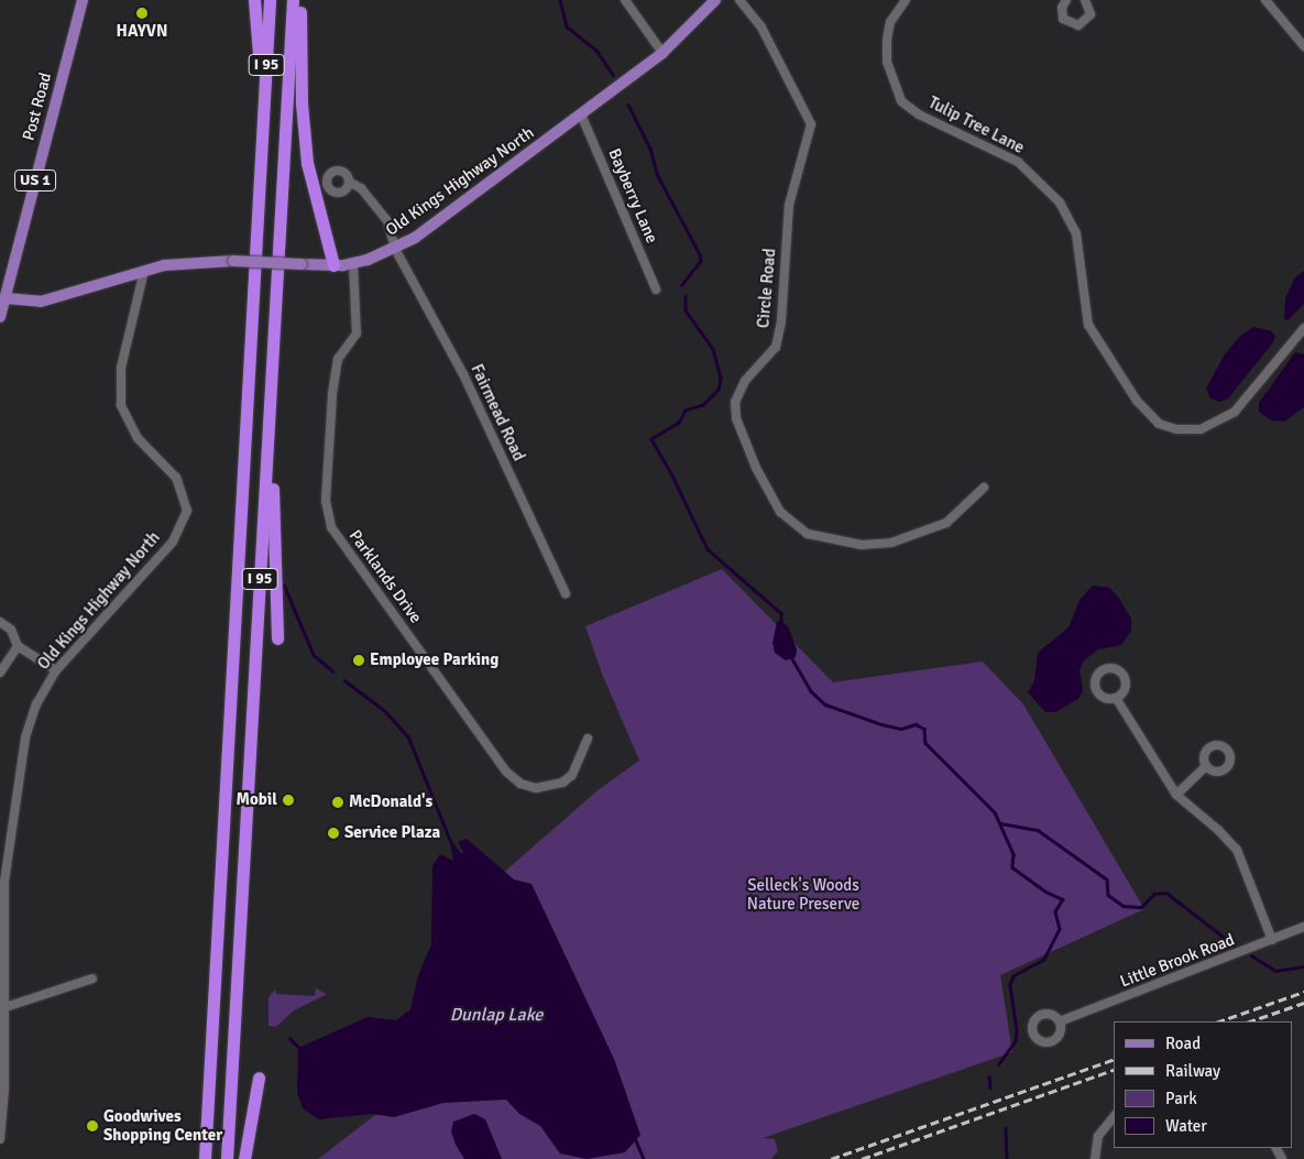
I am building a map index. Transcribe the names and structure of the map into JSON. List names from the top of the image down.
{
  "streets": {
    "highway": ["I 95"],
    "main road": ["Post Road", "US 1", "Old Kings Highway North"],
    "street": [
      "Tulip Tree Lane",
      "Bayberry Lane",
      "Circle Road",
      "Fairmead Road",
      "Parklands Drive",
      "Little Brook Road"
    ]
  },
  "crossings": [
    ["Post Road", "Old Kings Highway North"],
    ["Old Kings Highway North", "Bayberry Lane"],
    ["Old Kings Highway North", "Fairmead Road"],
    ["Old Kings Highway North", "Parklands Drive"]
  ],
  "water": ["Dunlap Lake"],
  "parks": ["Selleck's Woods Nature Preserve"],
  "places": [
    "HAYVN",
    "Employee Parking",
    "Mobil",
    "McDonald's",
    "Service Plaza",
    "Goodwives Shopping Center"
  ],
  "legend": [
    "Road",
    "Railway",
    "Park",
    "Water"
  ]
}
